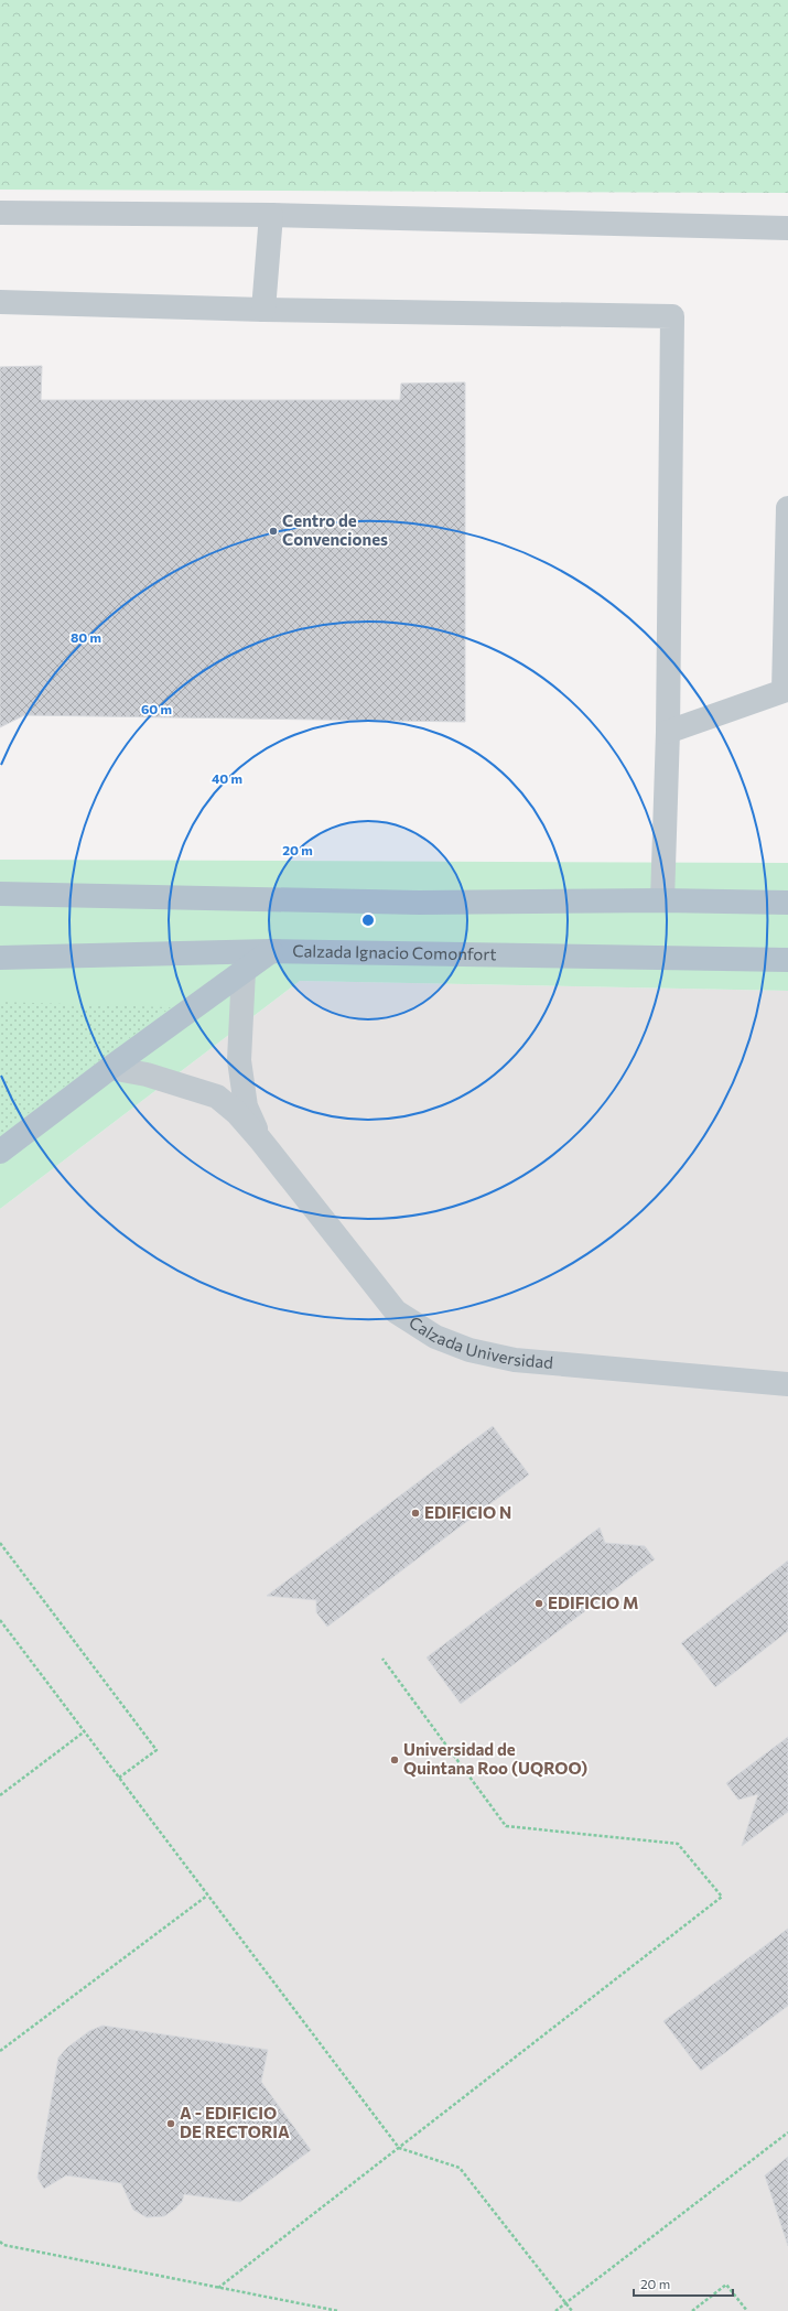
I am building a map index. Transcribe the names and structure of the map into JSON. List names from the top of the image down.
{
  "streets": {
    "main road": ["Calzada Ignacio Comonfort"],
    "lane": ["Calzada Universidad"]
  },
  "places": [
    "Centro de Convenciones",
    "EDIFICIO N",
    "EDIFICIO M",
    "Universidad de Quintana Roo (UQROO)",
    "A - EDIFICIO DE RECTORIA"
  ],
  "scale_bar": "20 m",
  "rings": [
    "80 m",
    "60 m",
    "40 m",
    "20 m"
  ]
}
